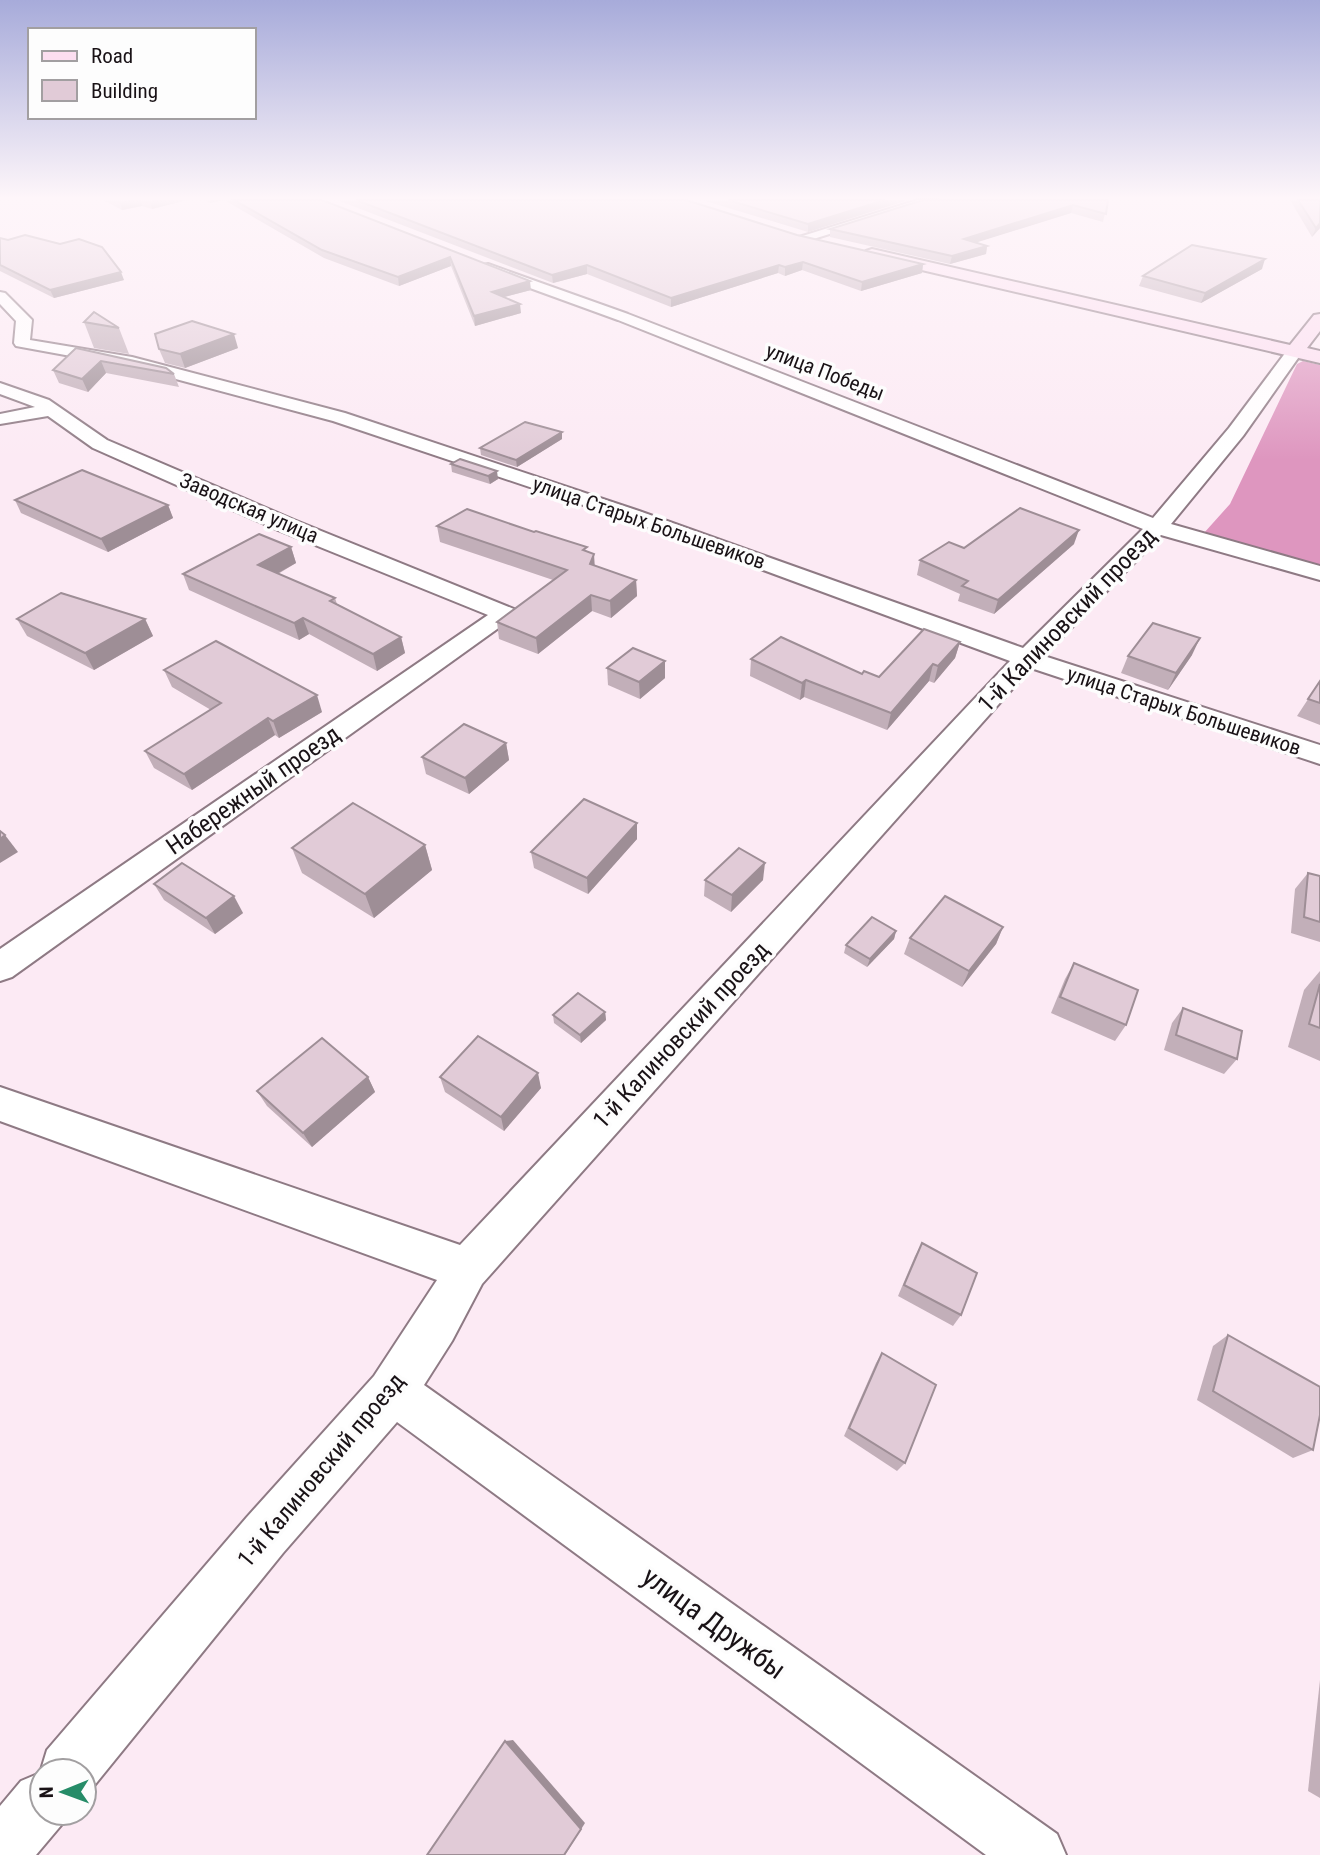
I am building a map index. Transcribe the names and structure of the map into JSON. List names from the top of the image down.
{
  "streets": {
    "street": [
      "улица Победы",
      "Заводская улица",
      "улица Старых Большевиков",
      "1-й Калиновский проезд",
      "Набережный проезд",
      "улица Дружбы"
    ]
  },
  "crossings": [
    ["улица Победы", "1-й Калиновский проезд"],
    ["Заводская улица", "Набережный проезд"],
    ["улица Старых Большевиков", "1-й Калиновский проезд"],
    ["1-й Калиновский проезд", "улица Дружбы"]
  ],
  "legend": ["Road", "Building"],
  "north": "left"
}
